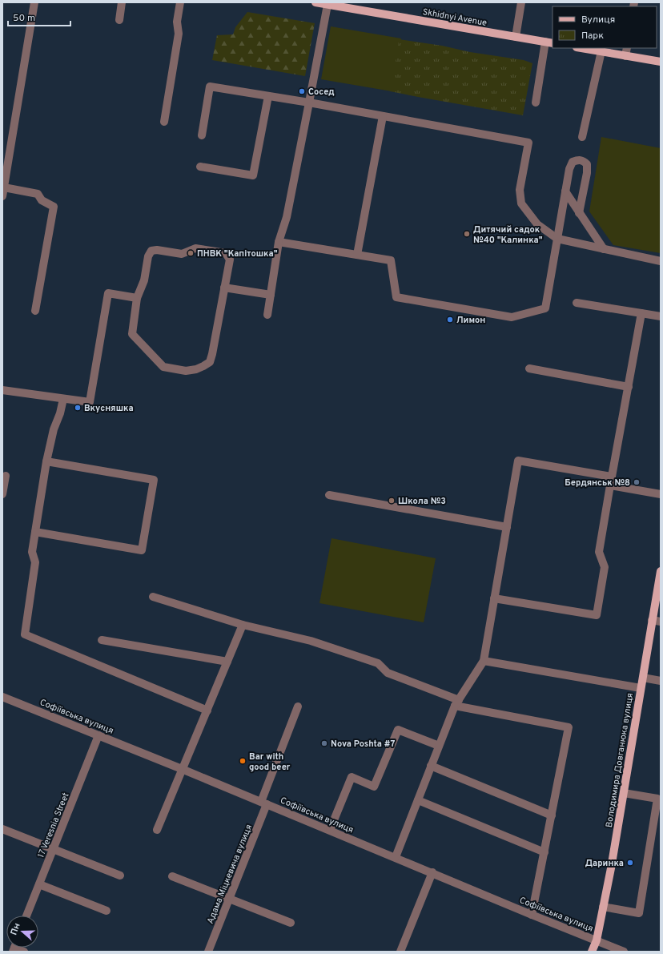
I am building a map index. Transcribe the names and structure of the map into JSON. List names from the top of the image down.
{
  "streets": {
    "main road": ["Skhidnyi Avenue", "Володимира Довганюка вулиця"],
    "street": ["Софіївська вулиця", "17 Veresnia Street", "Адама Міцкевича вулиця"]
  },
  "crossings": [
    ["Софіївська вулиця", "Володимира Довганюка вулиця"],
    ["Софіївська вулиця", "17 Veresnia Street"],
    ["Софіївська вулиця", "Адама Міцкевича вулиця"]
  ],
  "places": [
    "Сосед",
    "Дитячий садок №40 \"Калинка\"",
    "ПНВК \"Капітошка\"",
    "Лимон",
    "Вкусняшка",
    "Бердянськ №8",
    "Школа №3",
    "Nova Poshta #7",
    "Bar with good beer",
    "Даринка"
  ],
  "legend": ["Вулиця", "Парк"],
  "scale_bar": "50 m",
  "north": "left"
}
